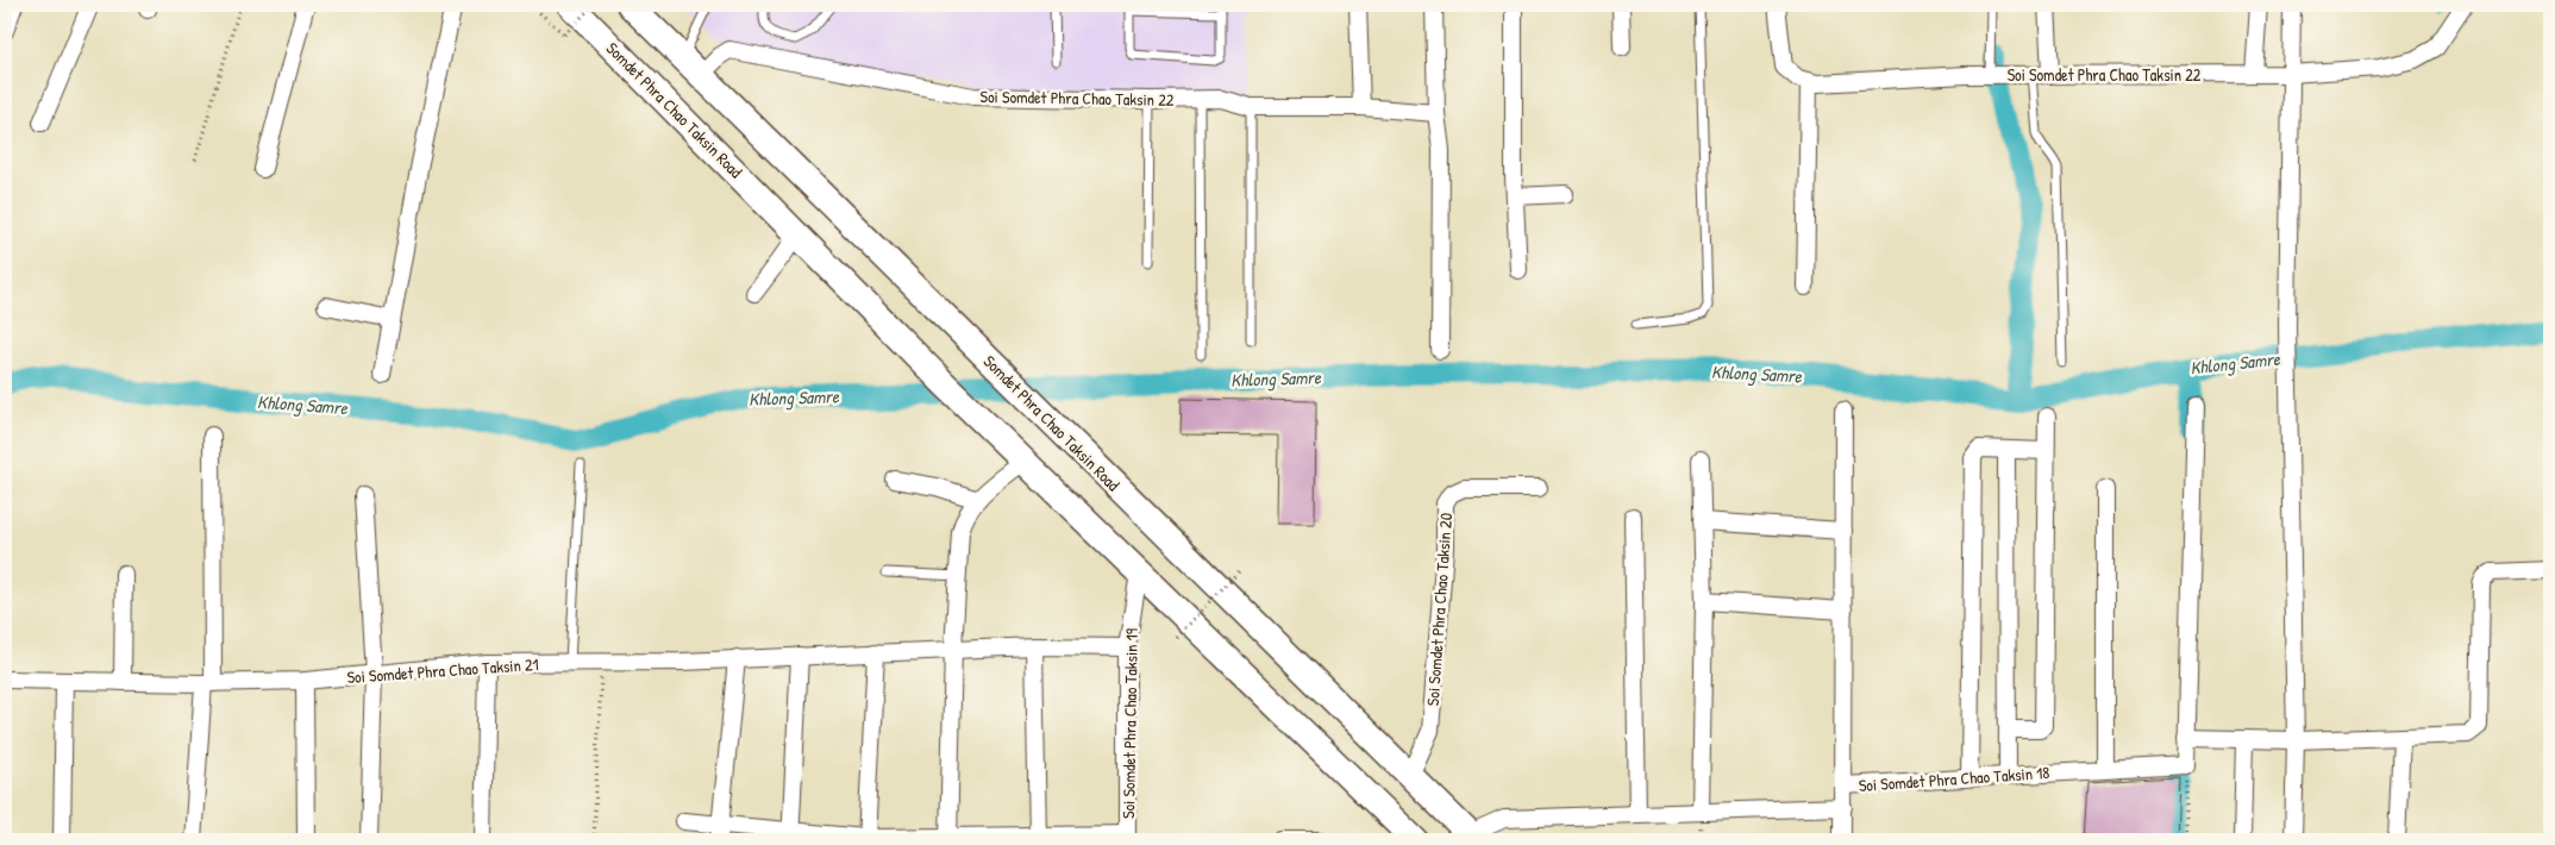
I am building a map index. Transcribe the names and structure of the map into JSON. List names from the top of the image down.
{
  "streets": {
    "main road": ["Somdet Phra Chao Taksin Road"],
    "street": [
      "Soi Somdet Phra Chao Taksin 22",
      "Soi Somdet Phra Chao Taksin 20",
      "Soi Somdet Phra Chao Taksin 21",
      "Soi Somdet Phra Chao Taksin 19",
      "Soi Somdet Phra Chao Taksin 18"
    ]
  },
  "crossings": [
    ["Soi Somdet Phra Chao Taksin 22", "Somdet Phra Chao Taksin Road"],
    ["Somdet Phra Chao Taksin Road", "Soi Somdet Phra Chao Taksin 20"],
    ["Somdet Phra Chao Taksin Road", "Soi Somdet Phra Chao Taksin 19"],
    ["Somdet Phra Chao Taksin Road", "Soi Somdet Phra Chao Taksin 18"],
    ["Soi Somdet Phra Chao Taksin 21", "Soi Somdet Phra Chao Taksin 19"]
  ],
  "water": ["Khlong Samre"]
}
